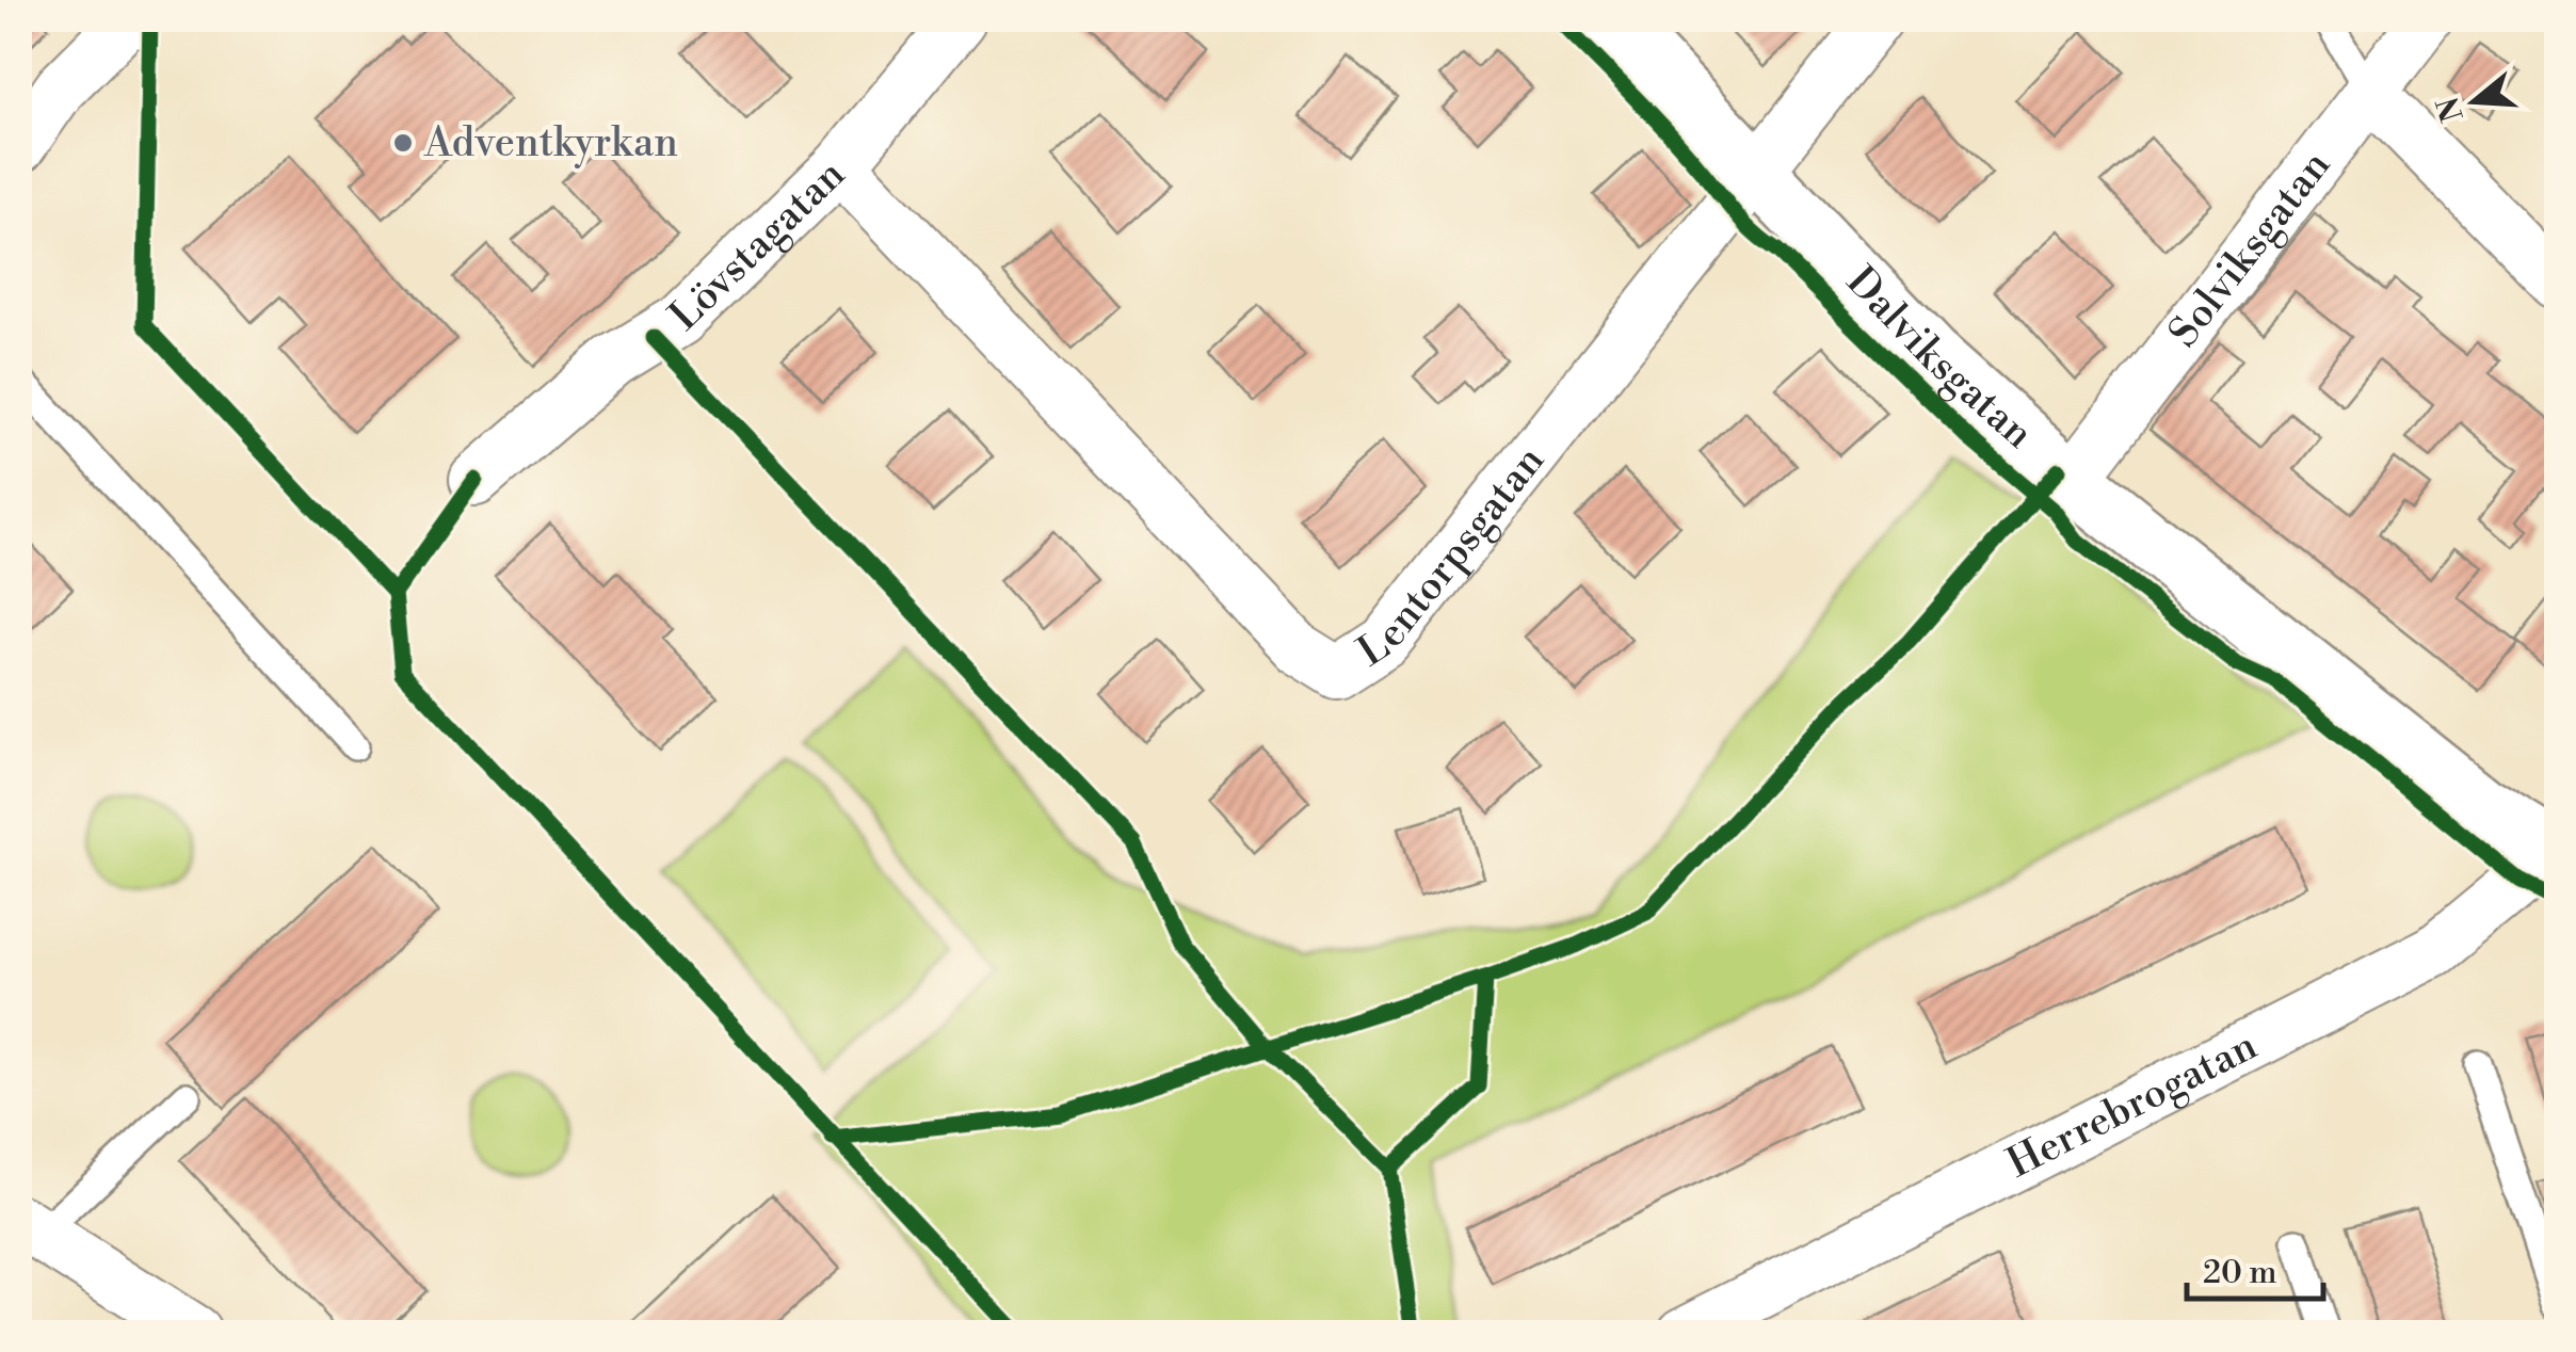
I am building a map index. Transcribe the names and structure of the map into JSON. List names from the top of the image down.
{
  "streets": {
    "street": [
      "Lövstagatan",
      "Solviksgatan",
      "Dalviksgatan",
      "Lentorpsgatan",
      "Herrebrogatan"
    ]
  },
  "crossings": [
    ["Lövstagatan", "Lentorpsgatan"],
    ["Solviksgatan", "Dalviksgatan"],
    ["Dalviksgatan", "Lentorpsgatan"],
    ["Dalviksgatan", "Herrebrogatan"]
  ],
  "places": ["Adventkyrkan"],
  "scale_bar": "20 m",
  "north": "left"
}
